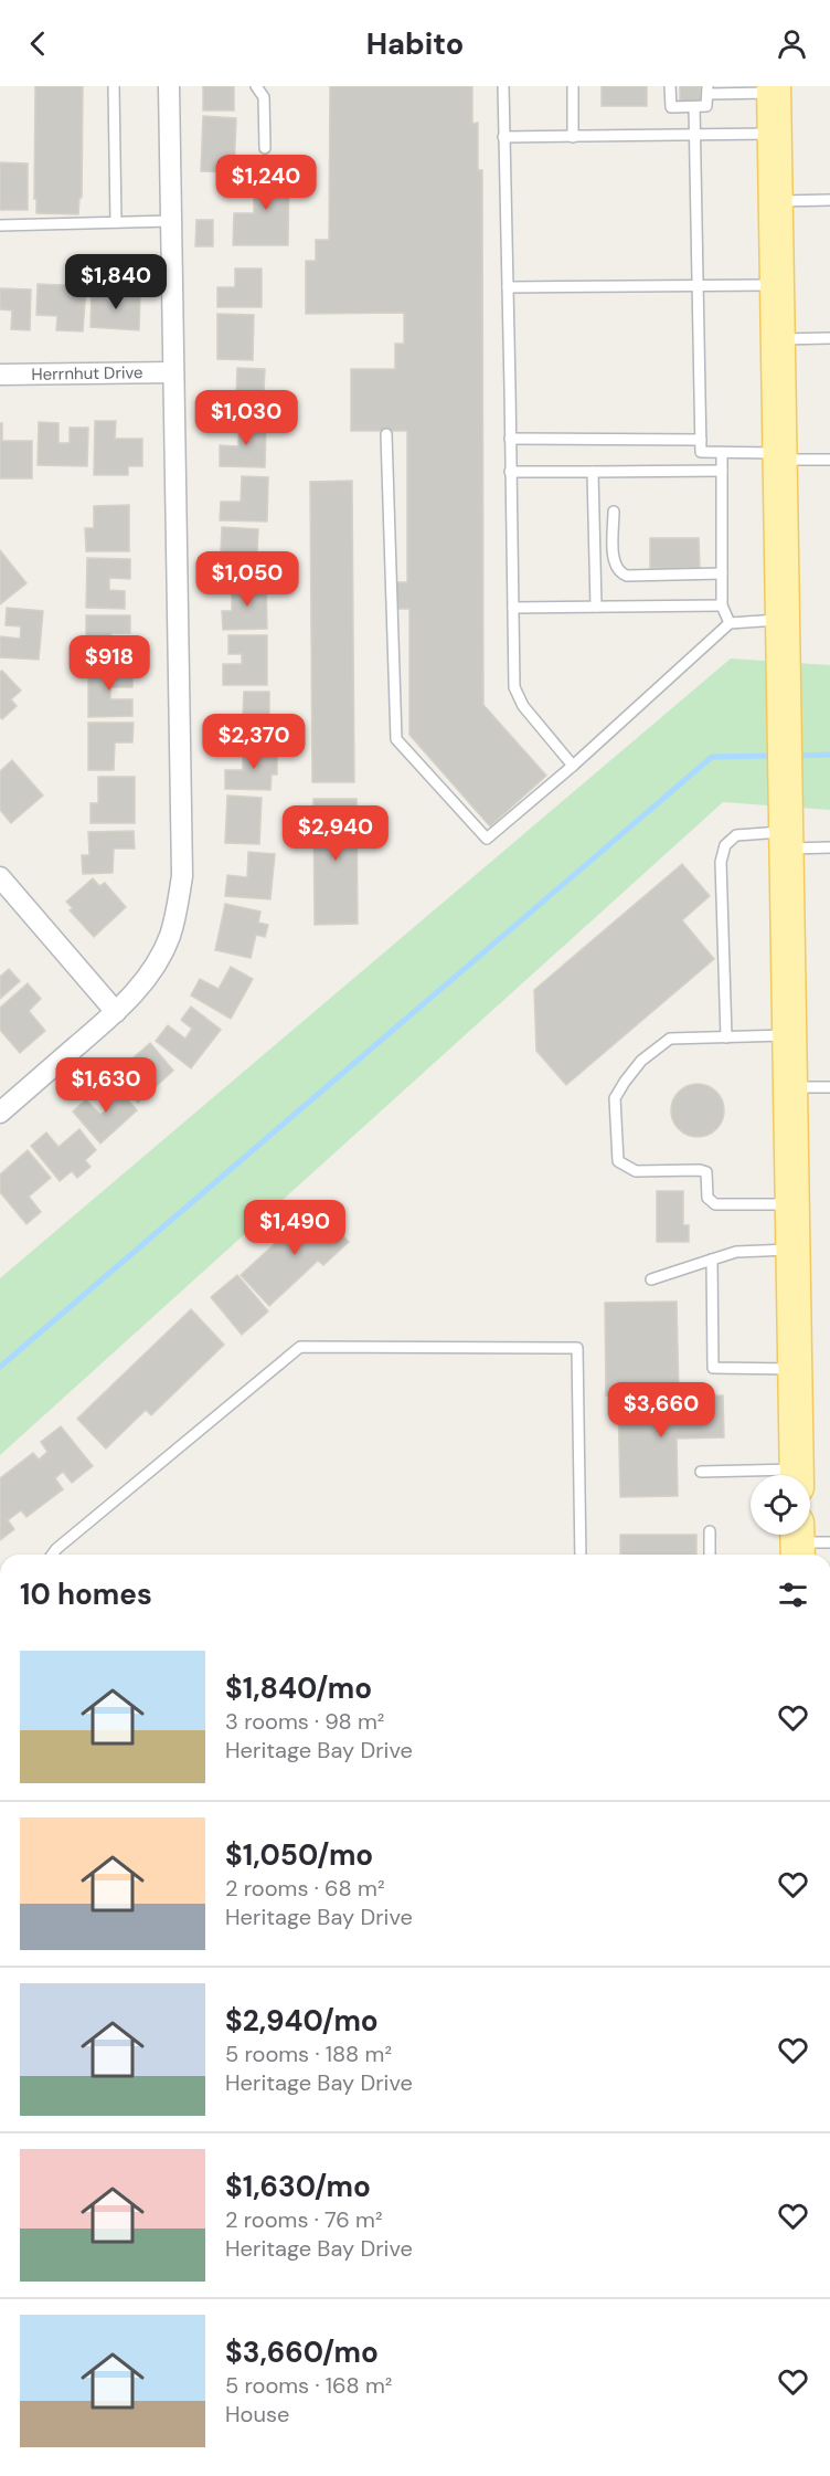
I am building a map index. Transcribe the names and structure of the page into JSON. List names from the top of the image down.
{
  "streets": {
    "street": ["Herrnhut Drive"]
  },
  "page": {
    "header": "Habito",
    "price": [
      "$1,240",
      "$1,840",
      "$1,030",
      "$1,050",
      "$918",
      "$2,370",
      "$2,940",
      "$1,630",
      "$1,490",
      "$3,660"
    ],
    "heading": "10 homes",
    "list": [
      {
        "name": "$1,840/mo",
        "note": "3 rooms · 98 m² · Heritage Bay Drive"
      },
      {
        "name": "$1,050/mo",
        "note": "2 rooms · 68 m² · Heritage Bay Drive"
      },
      {
        "name": "$2,940/mo",
        "note": "5 rooms · 188 m² · Heritage Bay Drive"
      },
      {
        "name": "$1,630/mo",
        "note": "2 rooms · 76 m² · Heritage Bay Drive"
      },
      {
        "name": "$3,660/mo",
        "note": "5 rooms · 168 m² · House"
      }
    ]
  }
}
